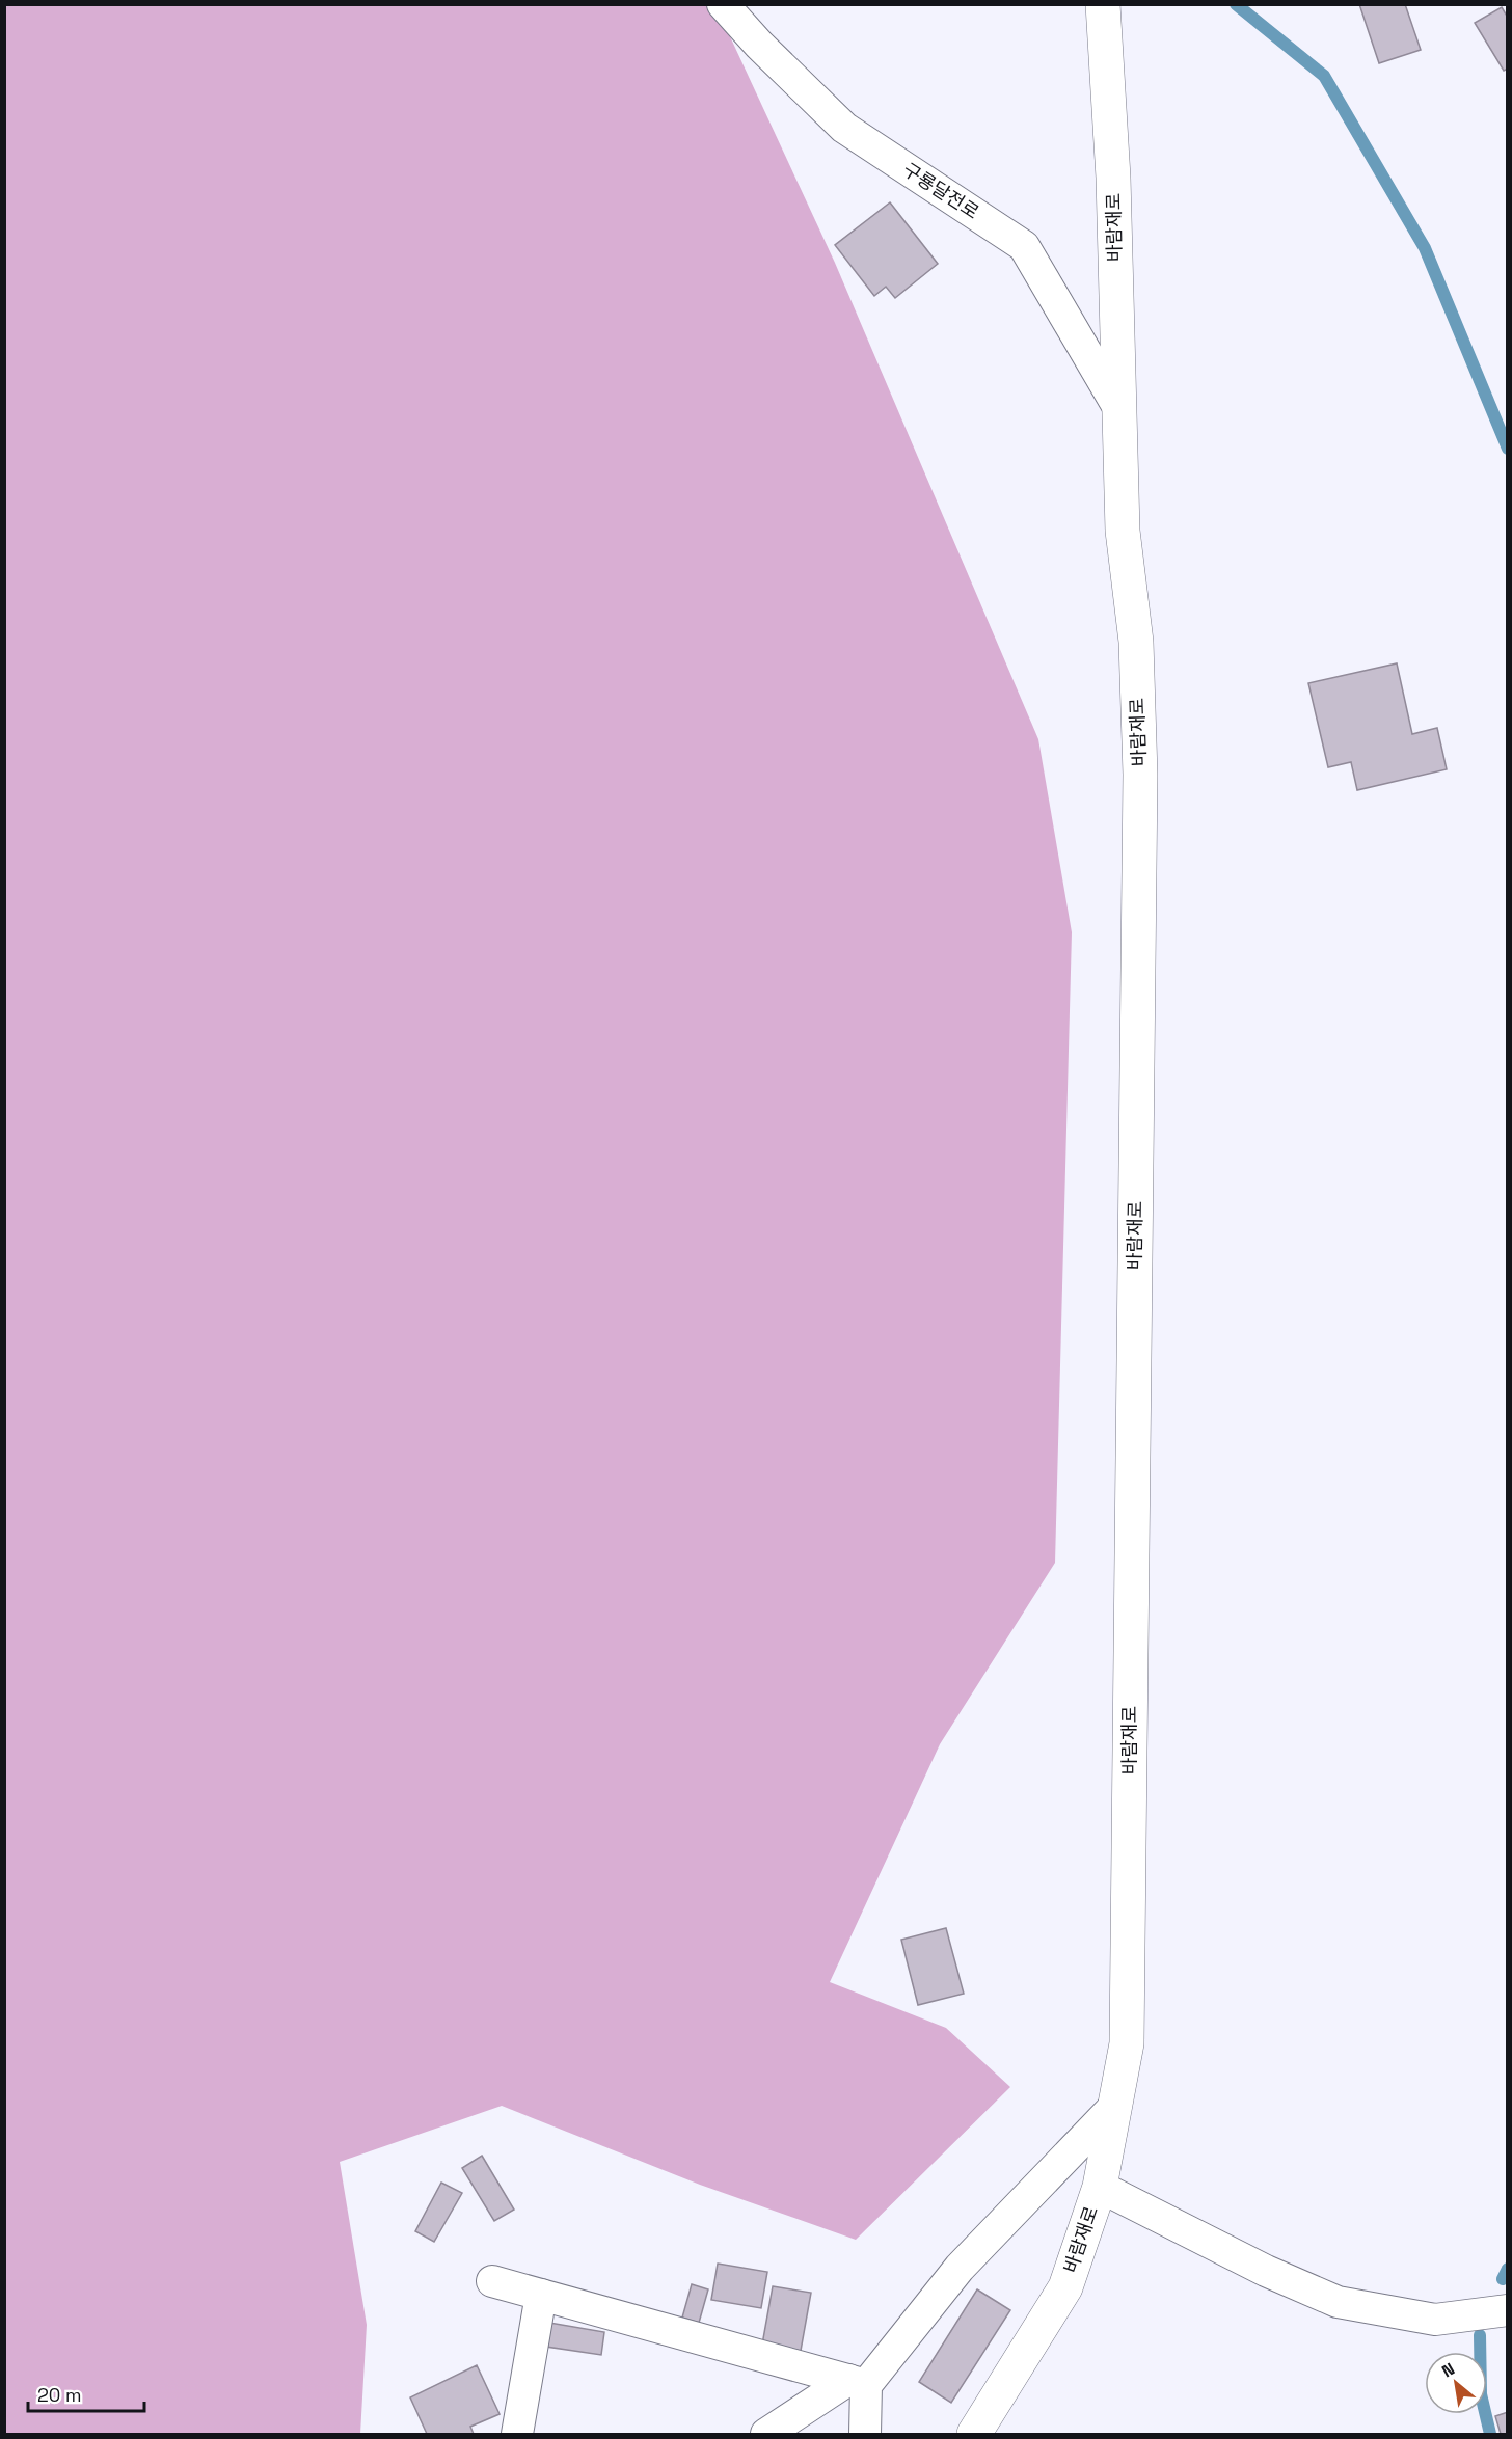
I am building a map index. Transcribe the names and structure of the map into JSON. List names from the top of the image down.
{
  "streets": {
    "street": ["구룡달전로", "바람재로"]
  },
  "crossings": [
    ["구룡달전로", "바람재로"]
  ],
  "scale_bar": "20 m",
  "north": "top left"
}
